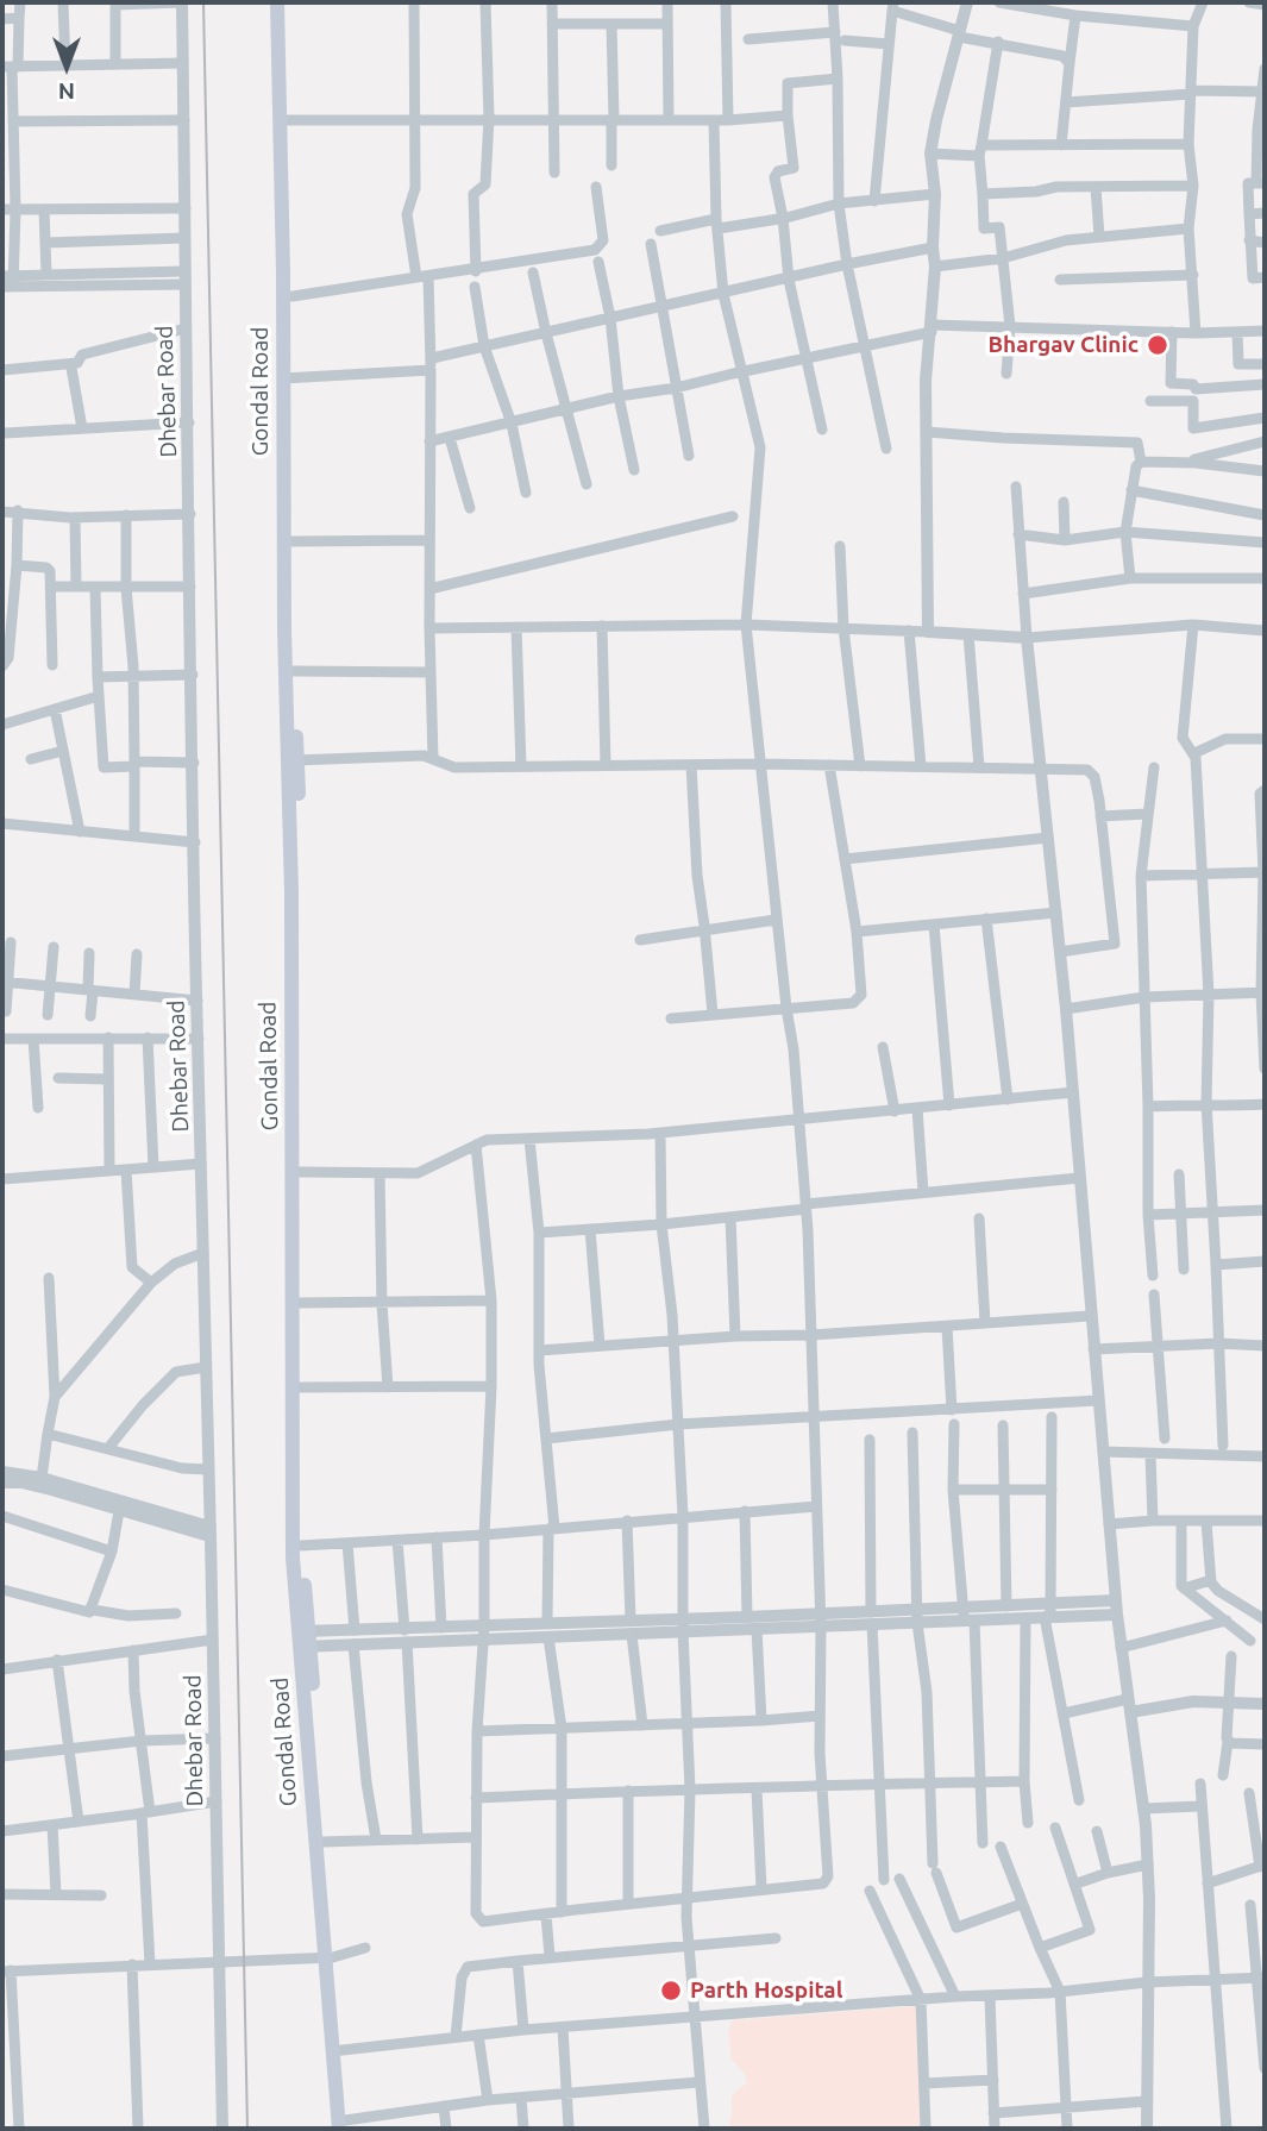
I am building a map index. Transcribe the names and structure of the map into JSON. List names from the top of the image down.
{
  "streets": {
    "main road": ["Gondal Road"],
    "street": ["Dhebar Road"]
  },
  "places": ["Bhargav Clinic", "Parth Hospital"],
  "north": "bottom"
}
